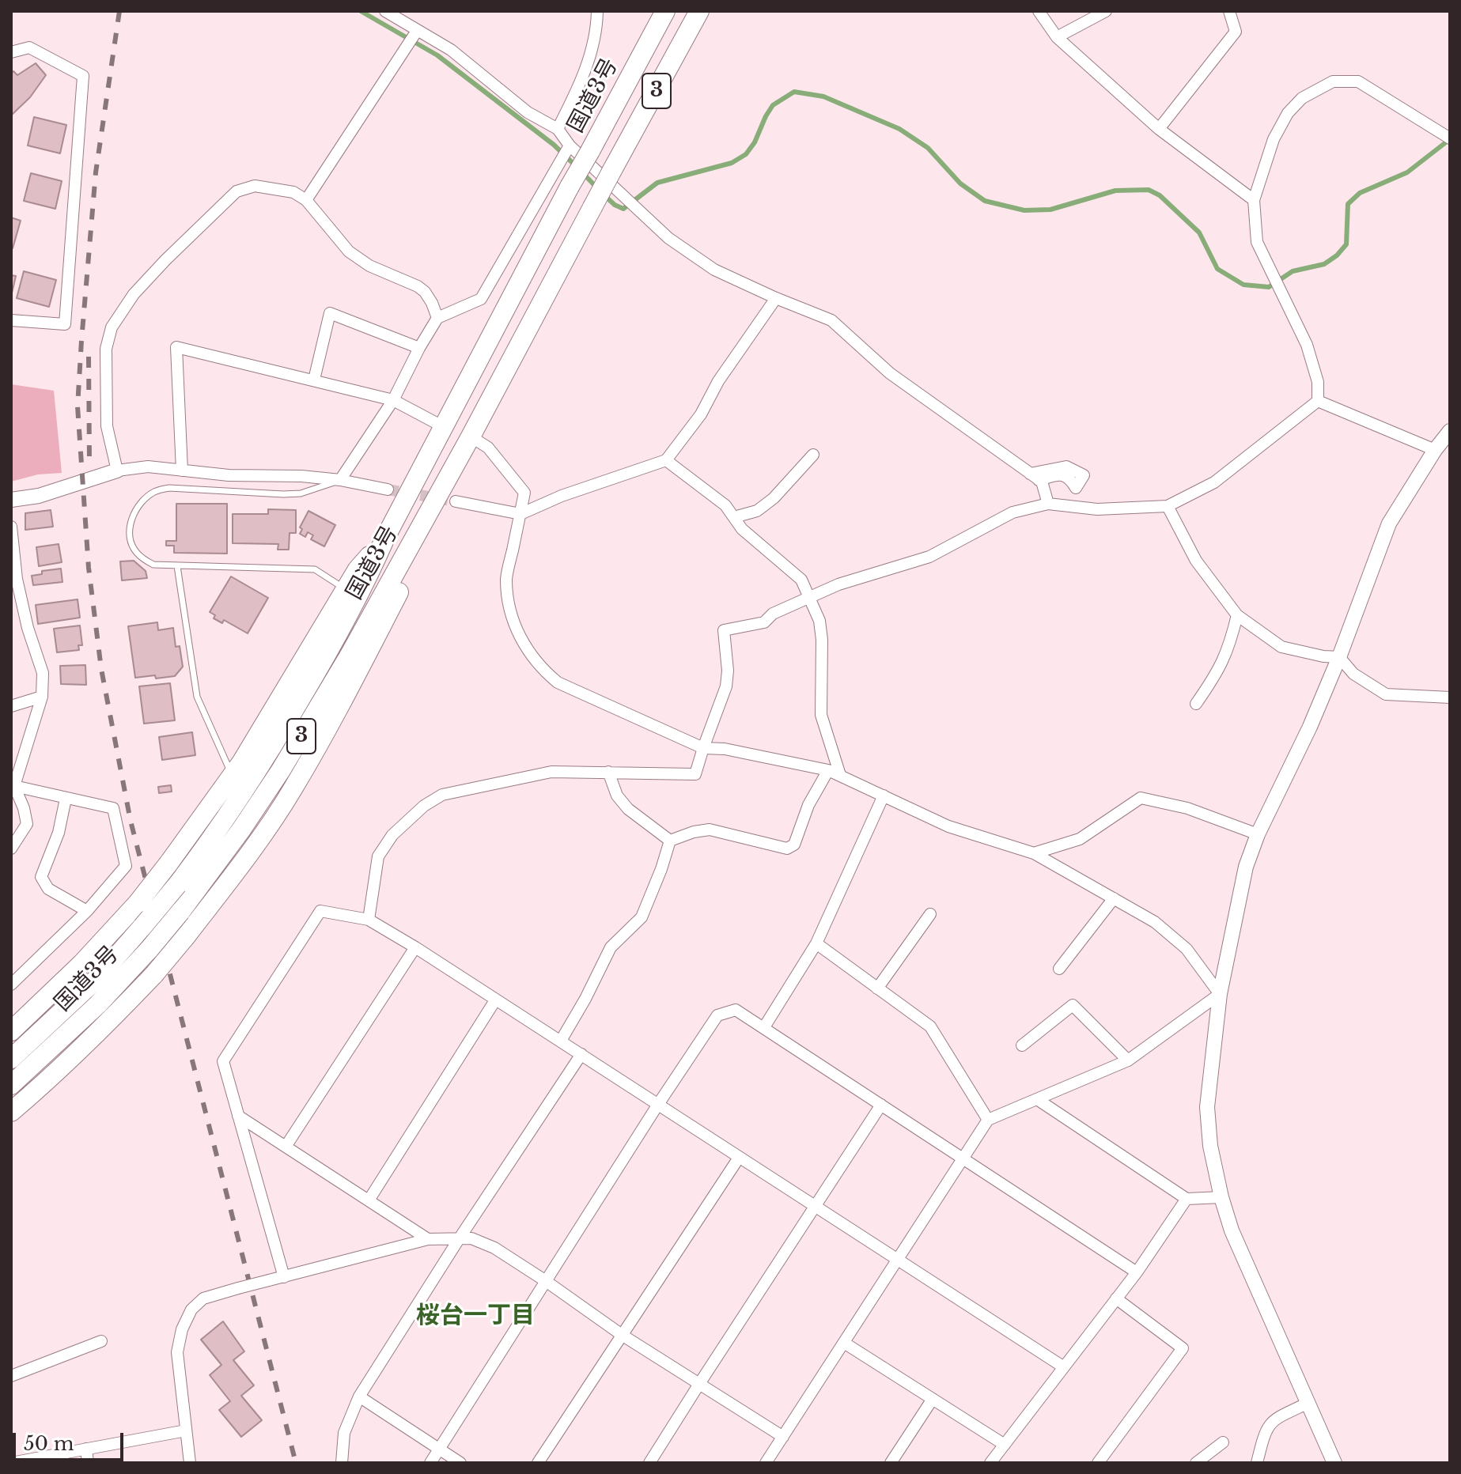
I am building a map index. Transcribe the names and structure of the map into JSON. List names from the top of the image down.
{
  "streets": {
    "highway": ["3", "国道3号"]
  },
  "districts": ["桜台一丁目"],
  "scale_bar": "50 m"
}
